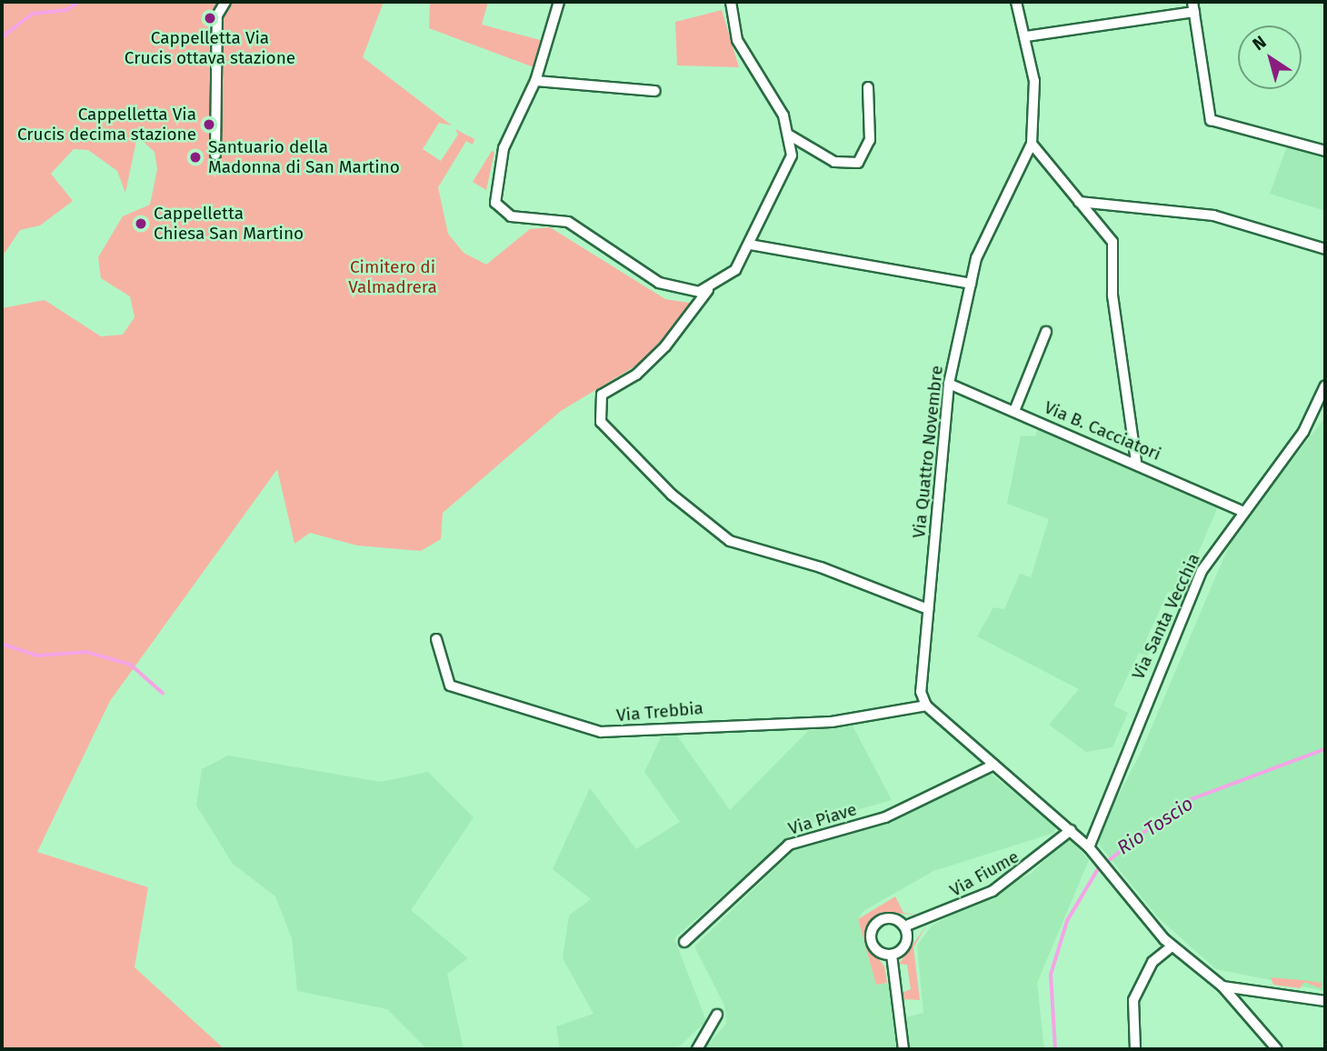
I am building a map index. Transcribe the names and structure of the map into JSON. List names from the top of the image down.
{
  "streets": {
    "street": [
      "Via B. Cacciatori",
      "Via Quattro Novembre",
      "Via Santa Vecchia",
      "Via Trebbia",
      "Via Piave",
      "Via Fiume"
    ]
  },
  "crossings": [
    ["Via B. Cacciatori", "Via Quattro Novembre"],
    ["Via B. Cacciatori", "Via Santa Vecchia"],
    ["Via Quattro Novembre", "Via Trebbia"]
  ],
  "water": ["Rio Toscio"],
  "parks": ["Cimitero di Valmadrera"],
  "places": [
    "Cappelletta Via Crucis ottava stazione",
    "Cappelletta Via Crucis decima stazione",
    "Santuario della Madonna di San Martino",
    "Cappelletta Chiesa San Martino"
  ],
  "north": "top left"
}
